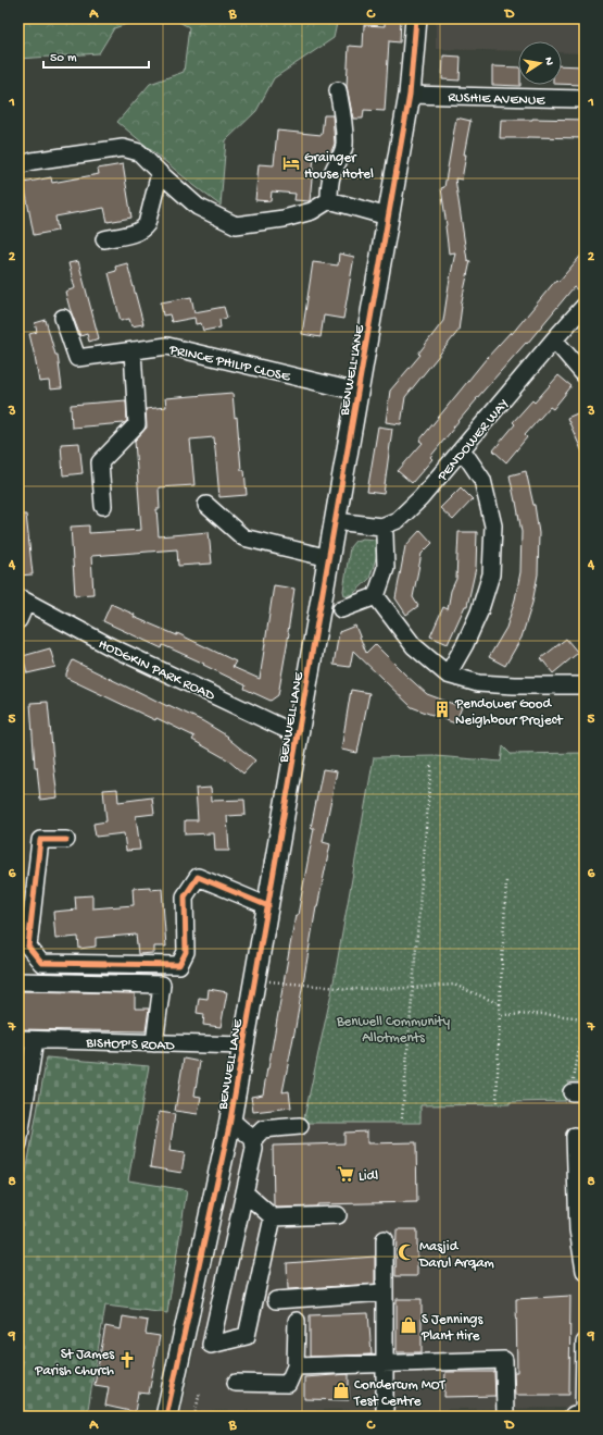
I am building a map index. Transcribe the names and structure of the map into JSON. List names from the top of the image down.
{
  "streets": {
    "main road": ["BENWELL LANE"],
    "street": [
      "RUSHIE AVENUE",
      "PRINCE PHILIP CLOSE",
      "PENDOWER WAY",
      "HODGKIN PARK ROAD",
      "BISHOP'S ROAD"
    ]
  },
  "crossings": [
    ["RUSHIE AVENUE", "BENWELL LANE"],
    ["PRINCE PHILIP CLOSE", "BENWELL LANE"],
    ["BENWELL LANE", "PENDOWER WAY"],
    ["BENWELL LANE", "HODGKIN PARK ROAD"],
    ["BENWELL LANE", "BISHOP'S ROAD"]
  ],
  "parks": ["Benwell Community Allotments"],
  "places": {
    "hotel": ["Grainger House Hotel"],
    "building": ["Pendower Good Neighbour Project"],
    "supermarket": ["Lidl"],
    "mosque": ["Masjid Darul Arqam"],
    "shop": ["S Jennings Plant Hire", "Condercum MOT Test Centre"],
    "church": ["St James Parish Church"]
  },
  "scale_bar": "50 m",
  "north": "right",
  "grid": {
    "columns": [
      "A",
      "B",
      "C",
      "D"
    ],
    "rows": [
      "1",
      "2",
      "3",
      "4",
      "5",
      "6",
      "7",
      "8",
      "9"
    ]
  }
}
